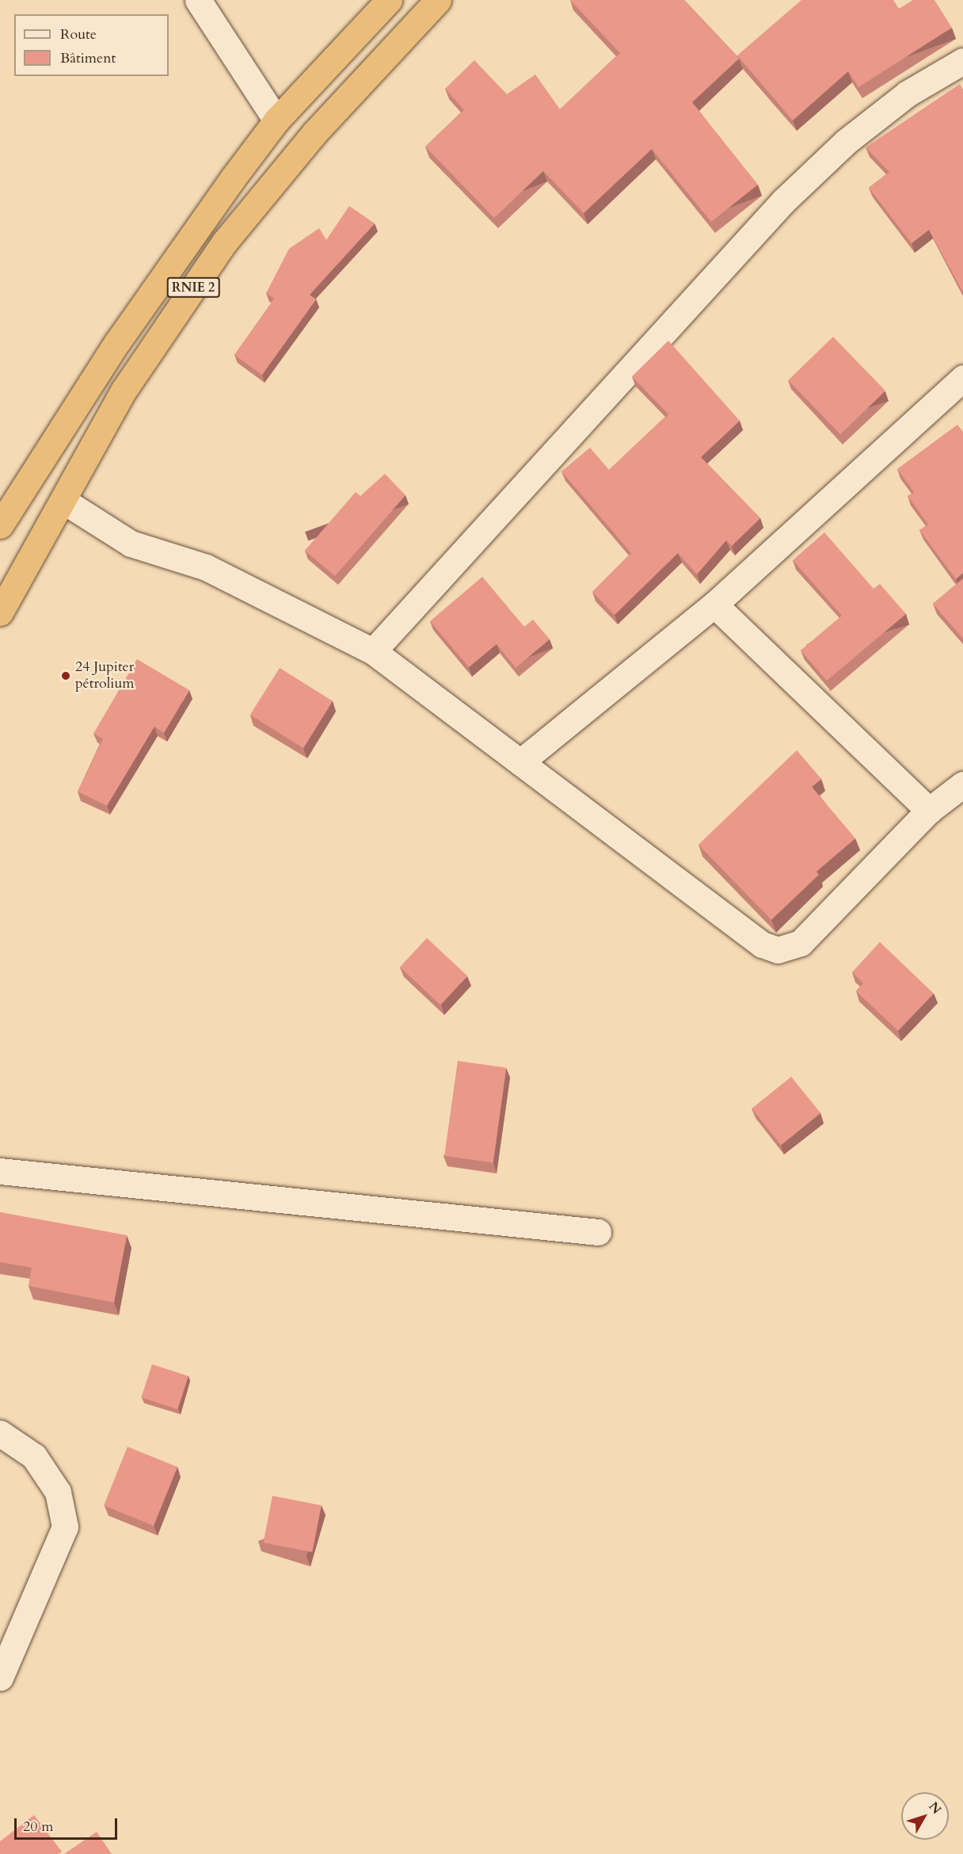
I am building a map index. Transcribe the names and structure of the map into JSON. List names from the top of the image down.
{
  "streets": {
    "highway": ["RNIE 2"]
  },
  "places": ["24 Jupiter pétrolium"],
  "legend": ["Route", "Bâtiment"],
  "scale_bar": "20 m",
  "north": "top right"
}
